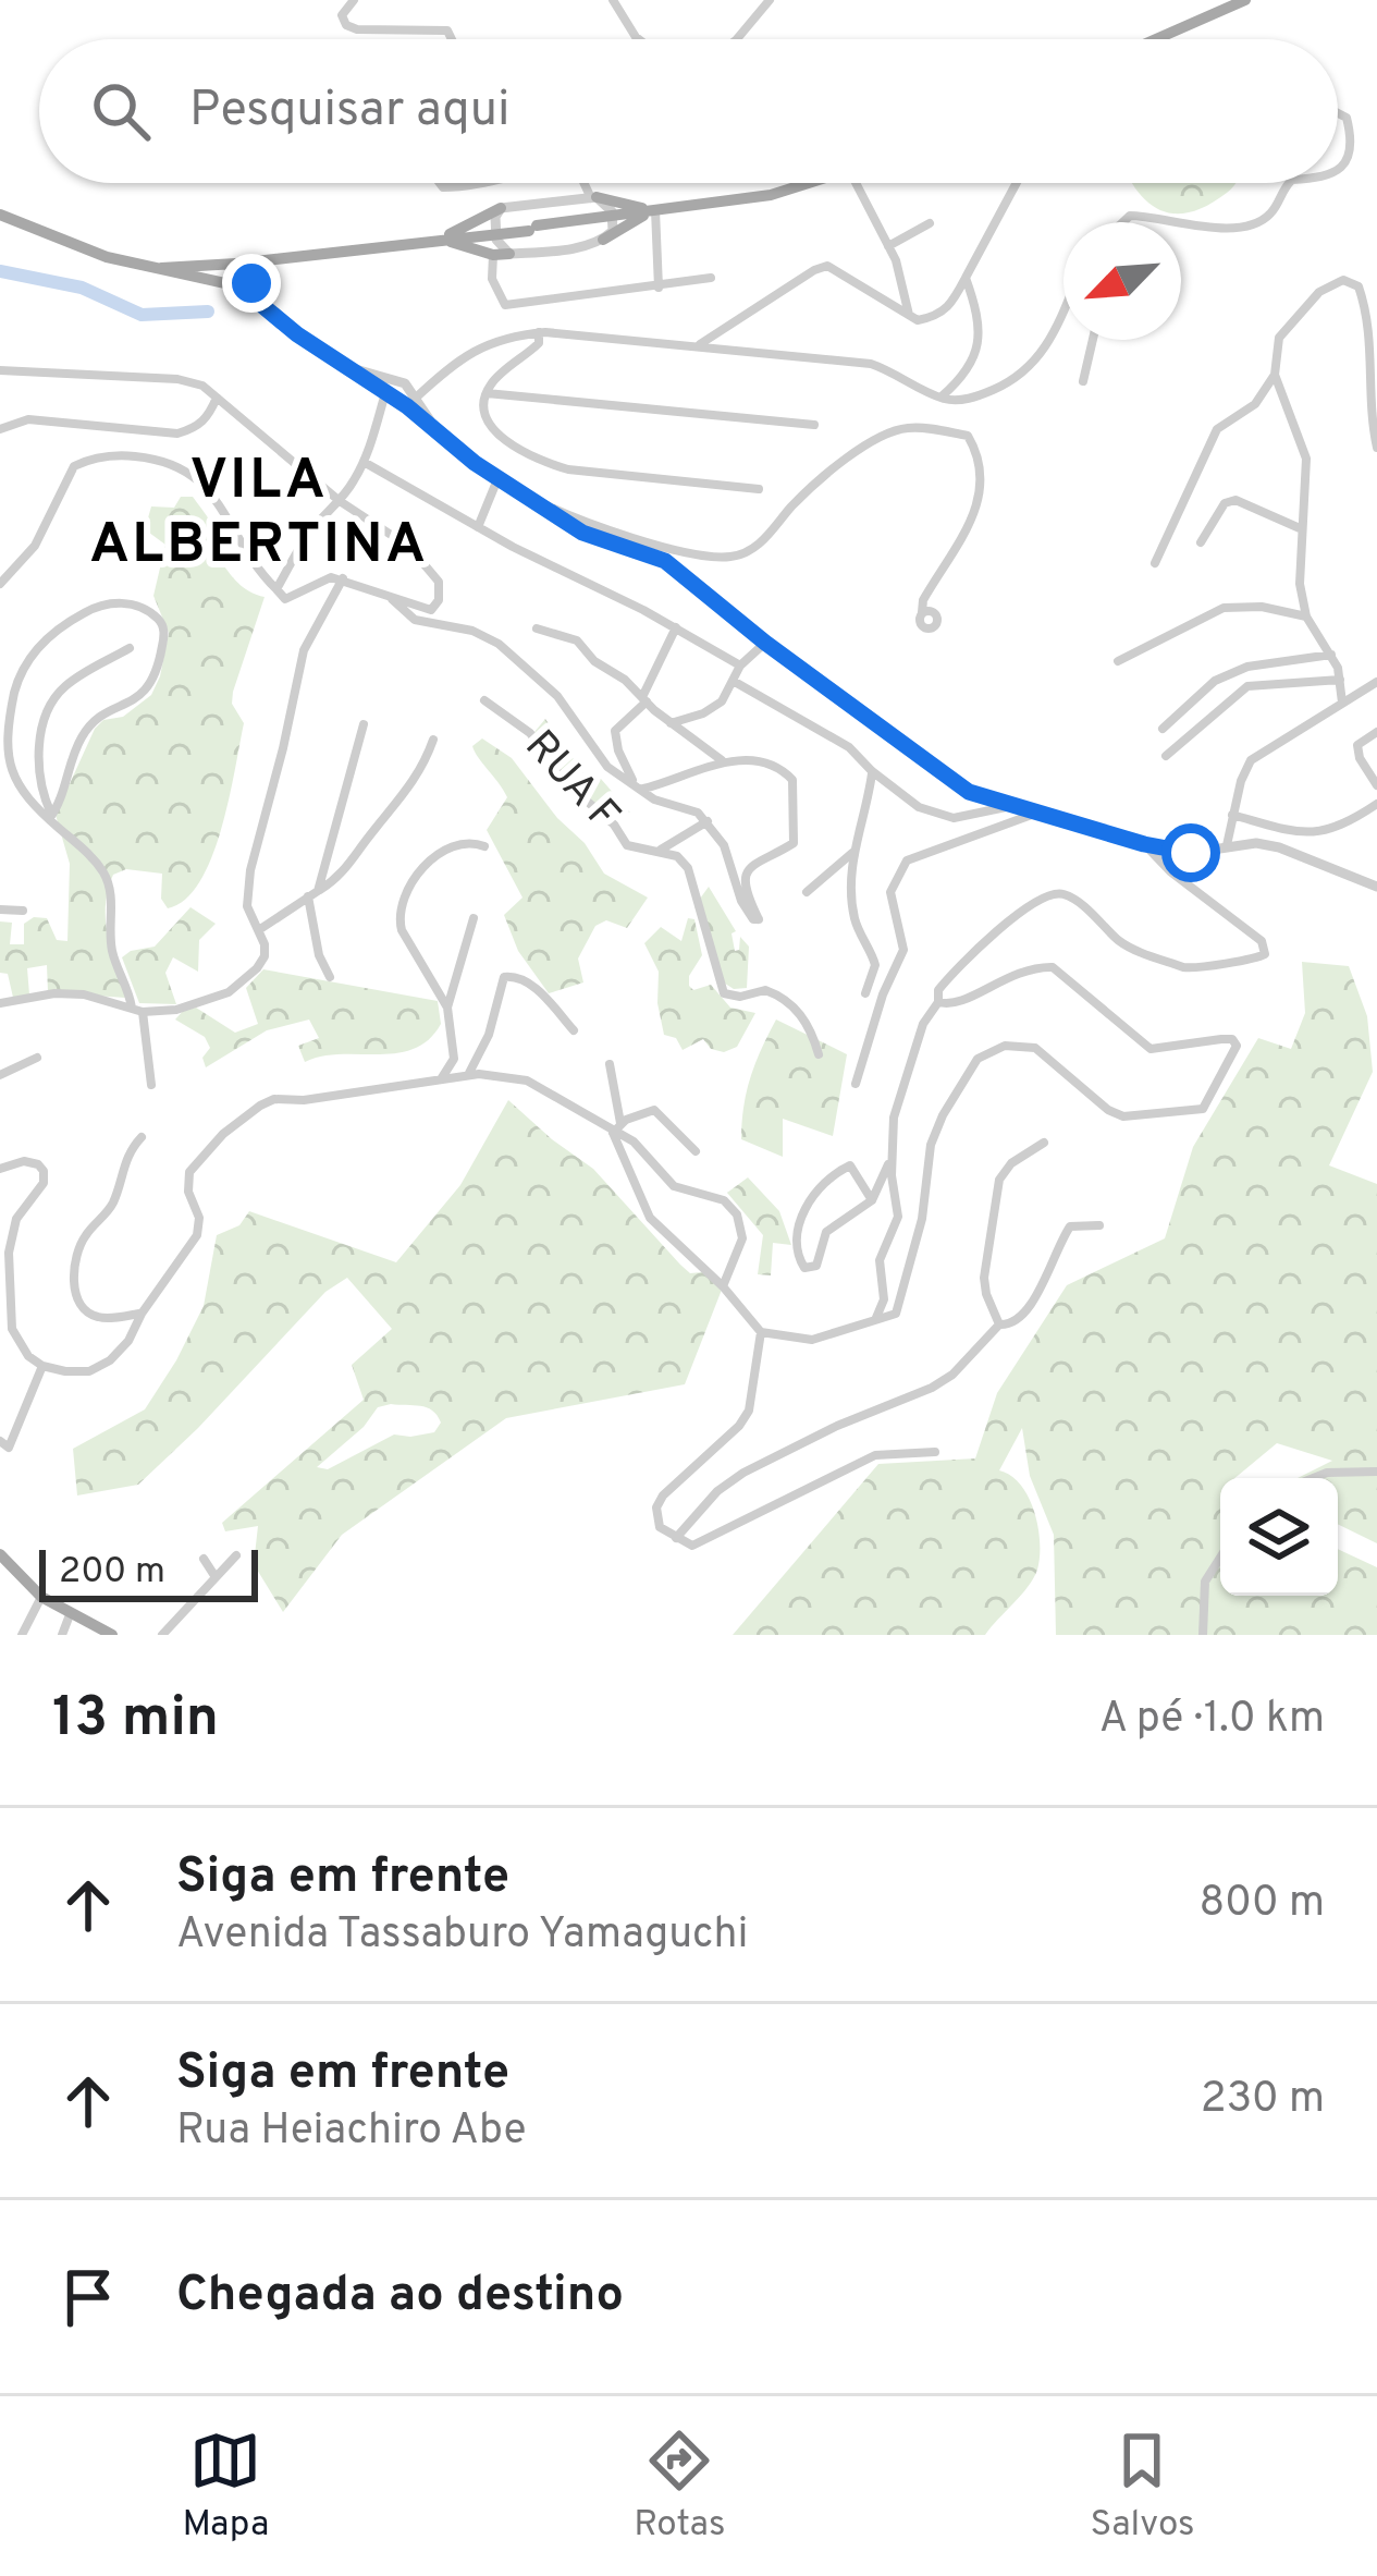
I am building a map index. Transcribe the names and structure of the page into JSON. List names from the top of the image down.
{
  "streets": {
    "street": ["RUA F"]
  },
  "districts": ["VILA ALBERTINA"],
  "scale_bar": "200 m",
  "north": "bottom left",
  "page": {
    "search": "Pesquisar aqui",
    "scale": "200 m",
    "heading": ["13 min", "A pé · 1.0 km"],
    "list": [
      ["Siga em frente", "Avenida Tassaburo Yamaguchi", "800 m"],
      ["Siga em frente", "Rua Heiachiro Abe", "230 m"],
      "Chegada ao destino"
    ],
    "nav": ["Mapa", "Rotas", "Salvos"]
  }
}
